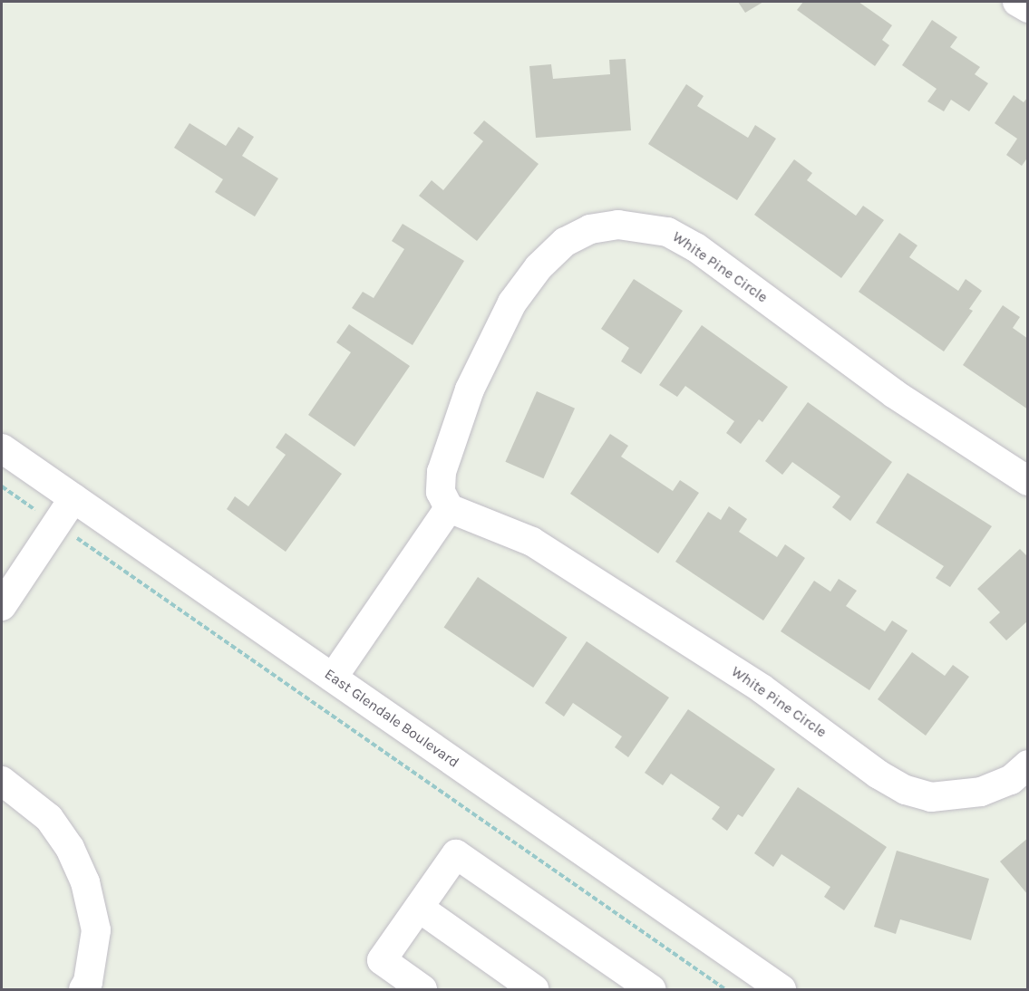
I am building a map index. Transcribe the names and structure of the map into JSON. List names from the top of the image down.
{
  "streets": {
    "street": ["White Pine Circle", "East Glendale Boulevard"]
  }
}
